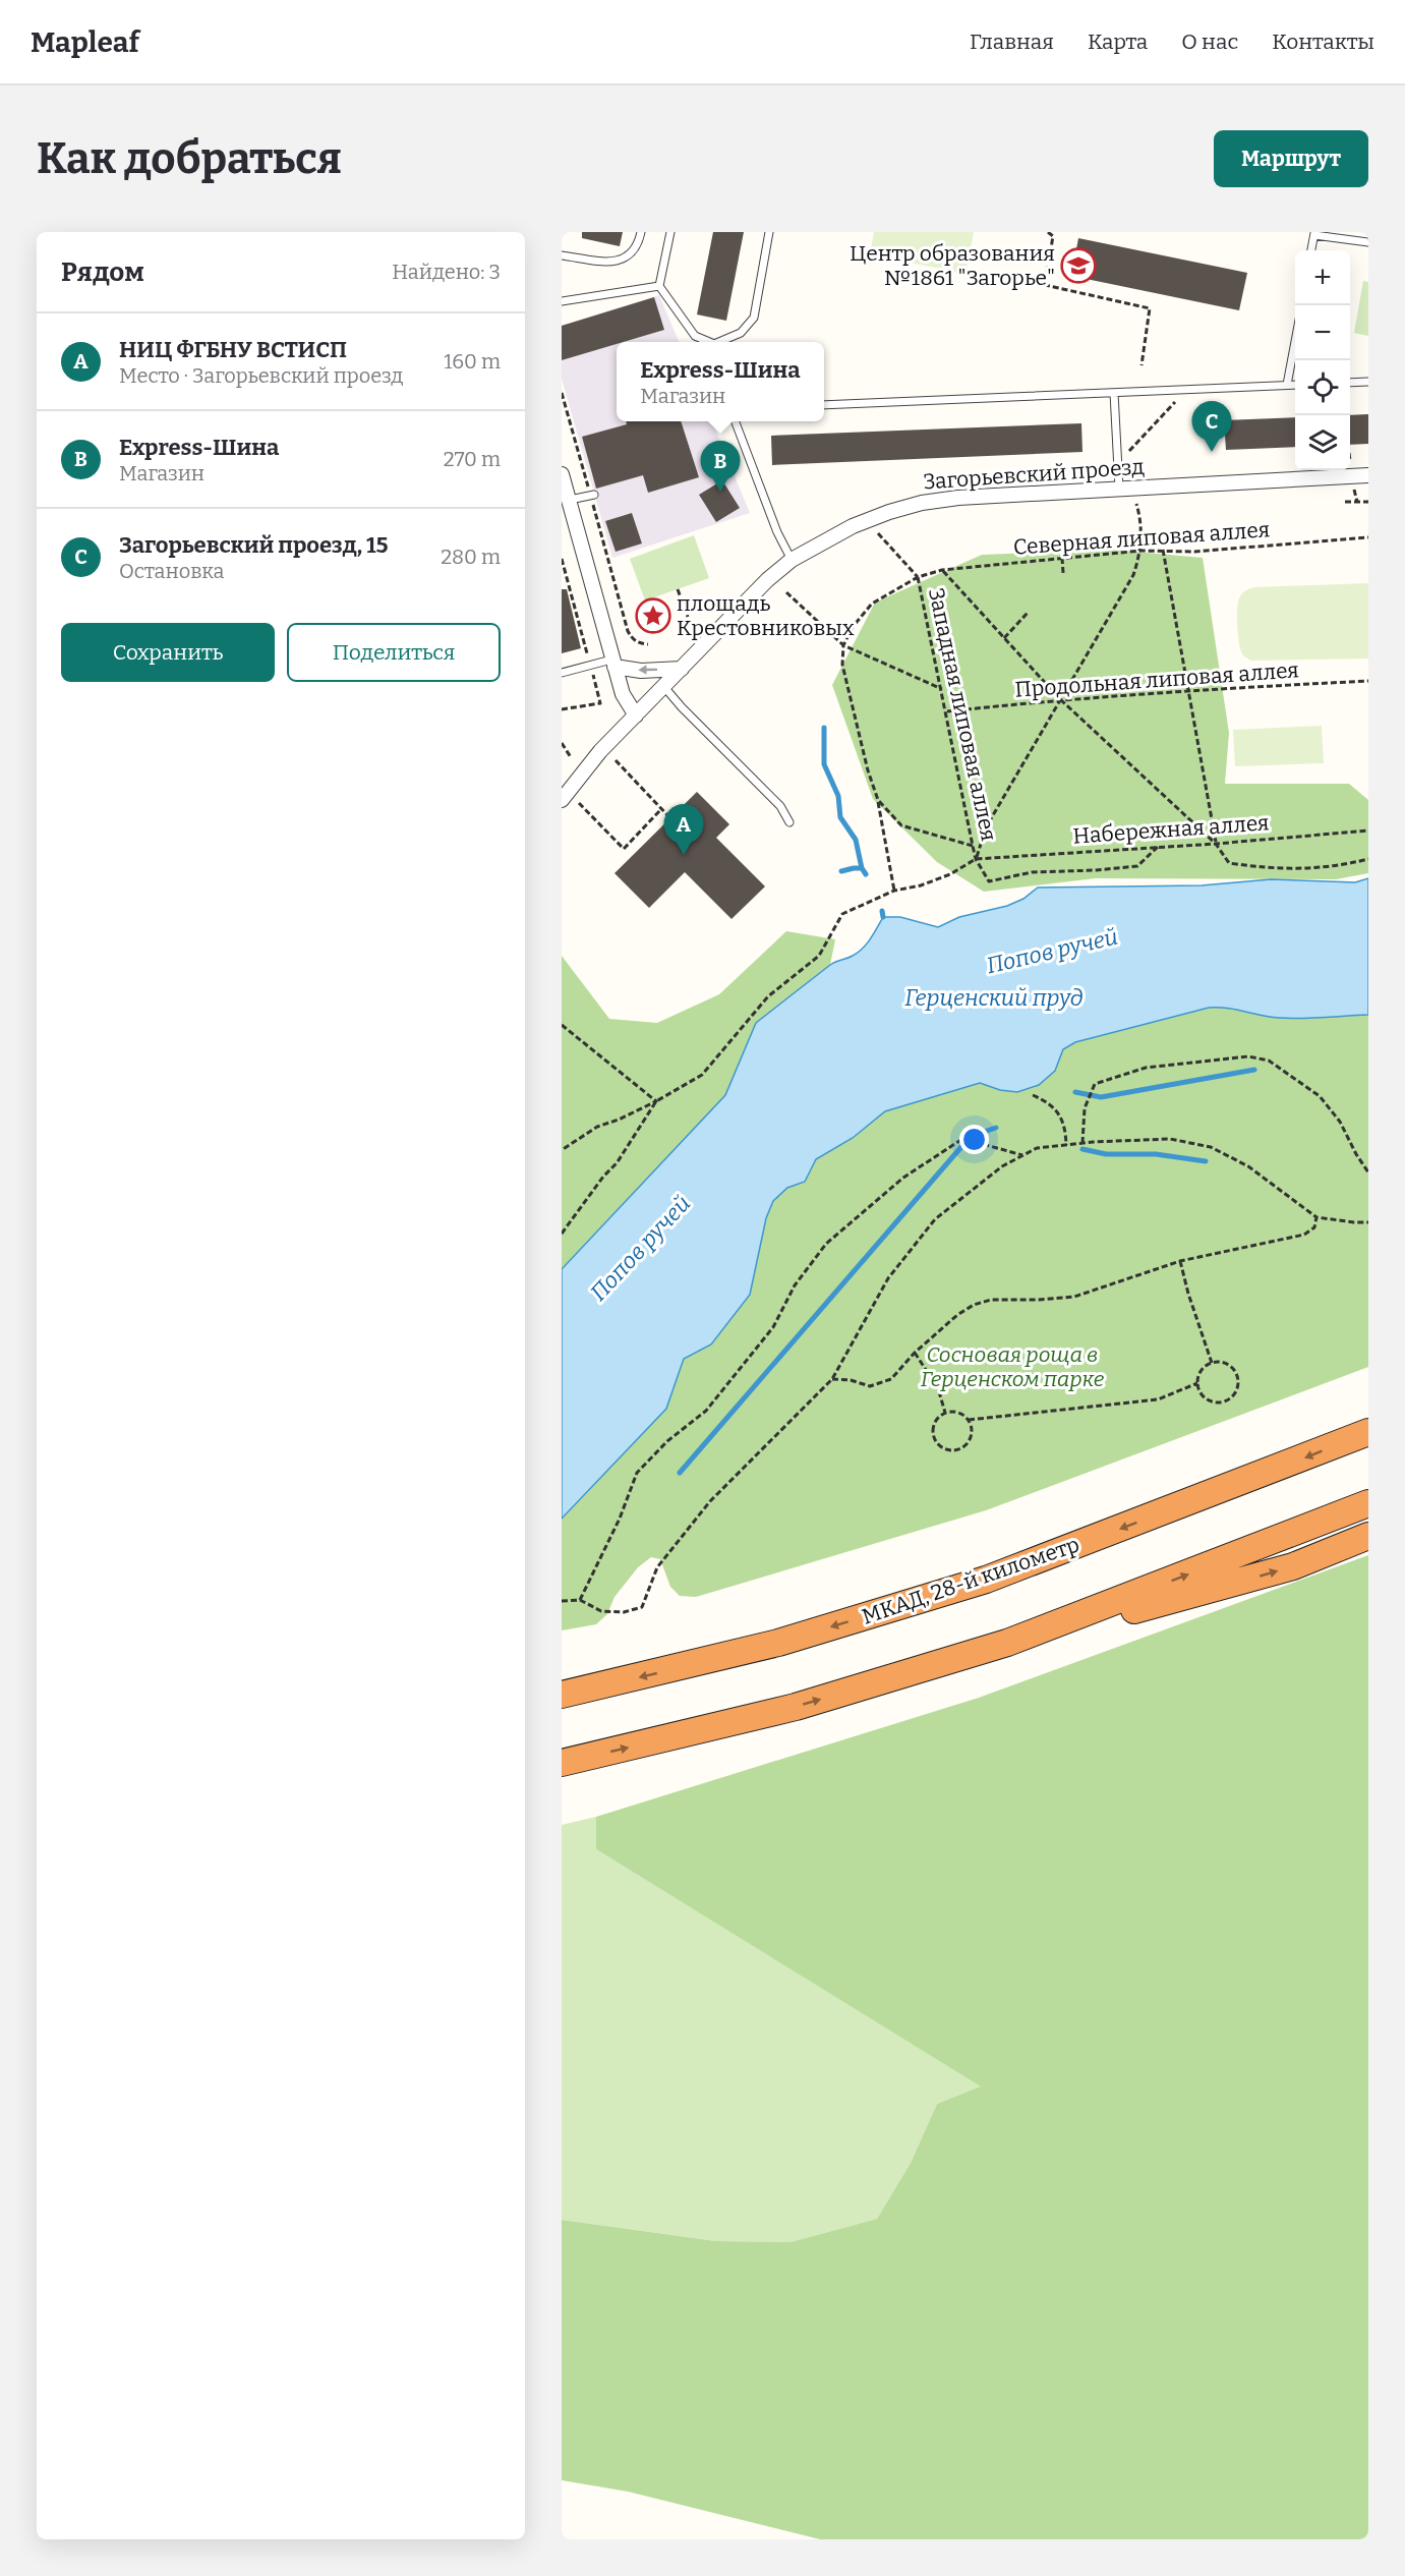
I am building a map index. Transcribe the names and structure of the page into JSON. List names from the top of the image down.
{
  "streets": {
    "highway": ["МКАД, 28-й километр"],
    "street": ["Загорьевский проезд"],
    "path": [
      "Северная липовая аллея",
      "Продольная липовая аллея",
      "Западная липовая аллея",
      "Набережная аллея"
    ]
  },
  "crossings": [
    ["Северная липовая аллея", "Западная липовая аллея"],
    ["Продольная липовая аллея", "Западная липовая аллея"],
    ["Западная липовая аллея", "Набережная аллея"]
  ],
  "water": ["Попов ручей", "Герценский пруд"],
  "parks": ["Сосновая роща в Герценском парке"],
  "places": {
    "school or university": ["Центр образования №1861 \"Загорье\""],
    "place": ["площадь Крестовниковых"]
  },
  "page": {
    "header": "Mapleaf",
    "nav": [
      "Главная",
      "Карта",
      "О нас",
      "Контакты"
    ],
    "buttons": [
      "Маршрут",
      ["Сохранить", "Поделиться"]
    ],
    "title": "Как добраться",
    "heading": ["Рядом", "Найдено: 3"],
    "map_buttons": ["+", "−"],
    "list": [
      {
        "mark": "A",
        "name": "НИЦ ФГБНУ ВСТИСП",
        "note": "Место · Загорьевский проезд",
        "value": "160 m"
      },
      {
        "mark": "B",
        "name": "Express-Шина",
        "note": "Магазин",
        "value": "270 m"
      },
      {
        "mark": "C",
        "name": "Загорьевский проезд, 15",
        "note": "Остановка",
        "value": "280 m"
      }
    ],
    "popup": ["Express-Шина", "Магазин"],
    "pins": ["C", "B", "A"]
  }
}
